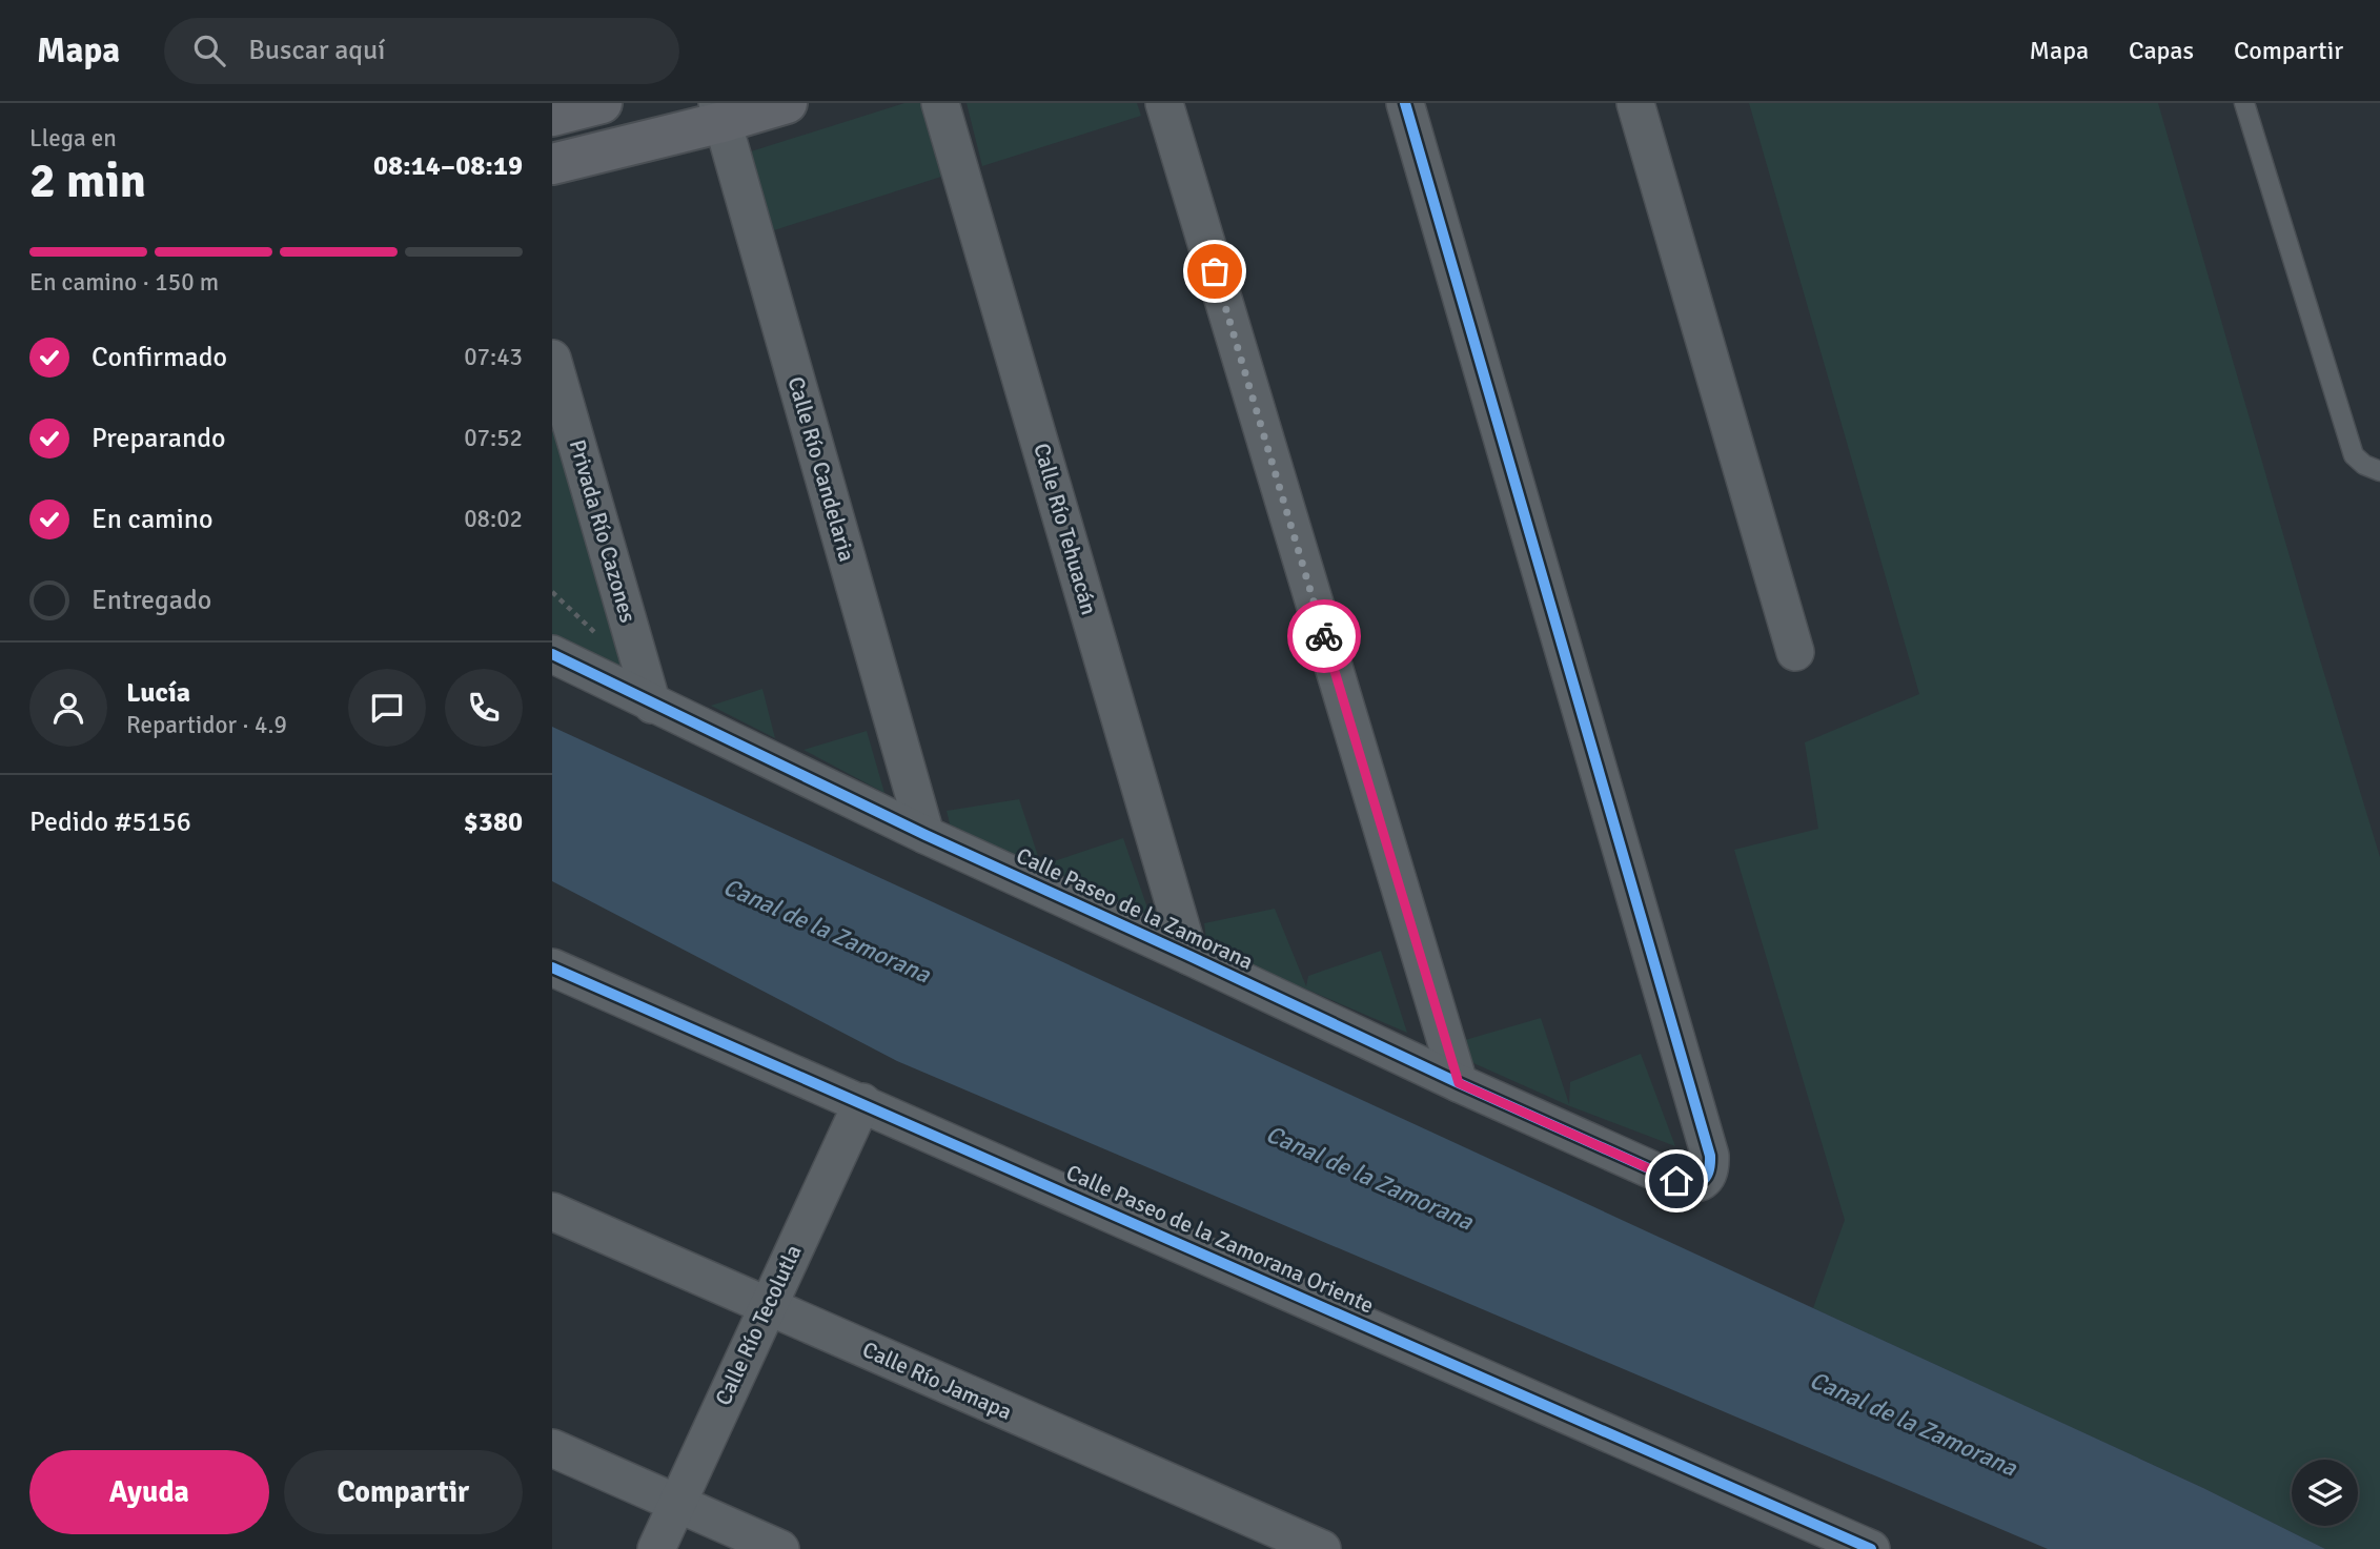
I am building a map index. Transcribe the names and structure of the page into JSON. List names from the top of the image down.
{
  "streets": {
    "street": [
      "Calle Río Candelaria",
      "Calle Río Tehuacán",
      "Privada Río Cazones",
      "Calle Paseo de la Zamorana",
      "Calle Paseo de la Zamorana Oriente",
      "Calle Río Tecolutla",
      "Calle Río Jamapa"
    ]
  },
  "crossings": [
    ["Calle Río Candelaria", "Calle Paseo de la Zamorana"],
    ["Calle Río Tehuacán", "Calle Paseo de la Zamorana"],
    ["Privada Río Cazones", "Calle Paseo de la Zamorana"],
    ["Calle Paseo de la Zamorana Oriente", "Calle Río Tecolutla"],
    ["Calle Río Tecolutla", "Calle Río Jamapa"]
  ],
  "water": ["Canal de la Zamorana"],
  "page": {
    "header": "Mapa",
    "search": "Buscar aquí",
    "nav": ["Mapa", "Capas", "Compartir"],
    "heading": ["2 min", "Llega en", "08:14–08:19"],
    "panel": [
      "Lucía",
      "Repartidor · 4.9",
      "Pedido #5156",
      "$380"
    ],
    "bar": "En camino · 150 m",
    "list": [
      ["Confirmado", "07:43"],
      ["Preparando", "07:52"],
      ["En camino", "08:02"],
      "Entregado"
    ],
    "buttons": ["Ayuda", "Compartir"]
  }
}
